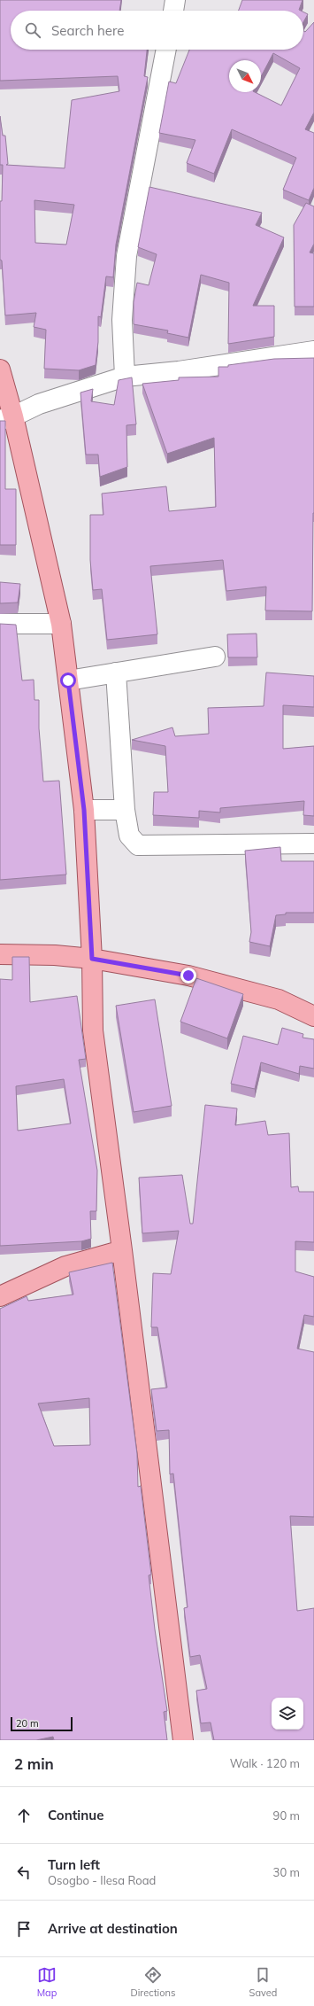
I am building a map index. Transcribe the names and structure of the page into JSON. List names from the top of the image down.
{
  "scale_bar": "20 m",
  "north": "bottom right",
  "page": {
    "search": "Search here",
    "scale": "20 m",
    "heading": ["2 min", "Walk · 120 m"],
    "list": [
      ["Continue", "90 m"],
      ["Turn left", "Osogbo - Ilesa Road", "30 m"],
      "Arrive at destination"
    ],
    "nav": ["Map", "Directions", "Saved"]
  }
}
